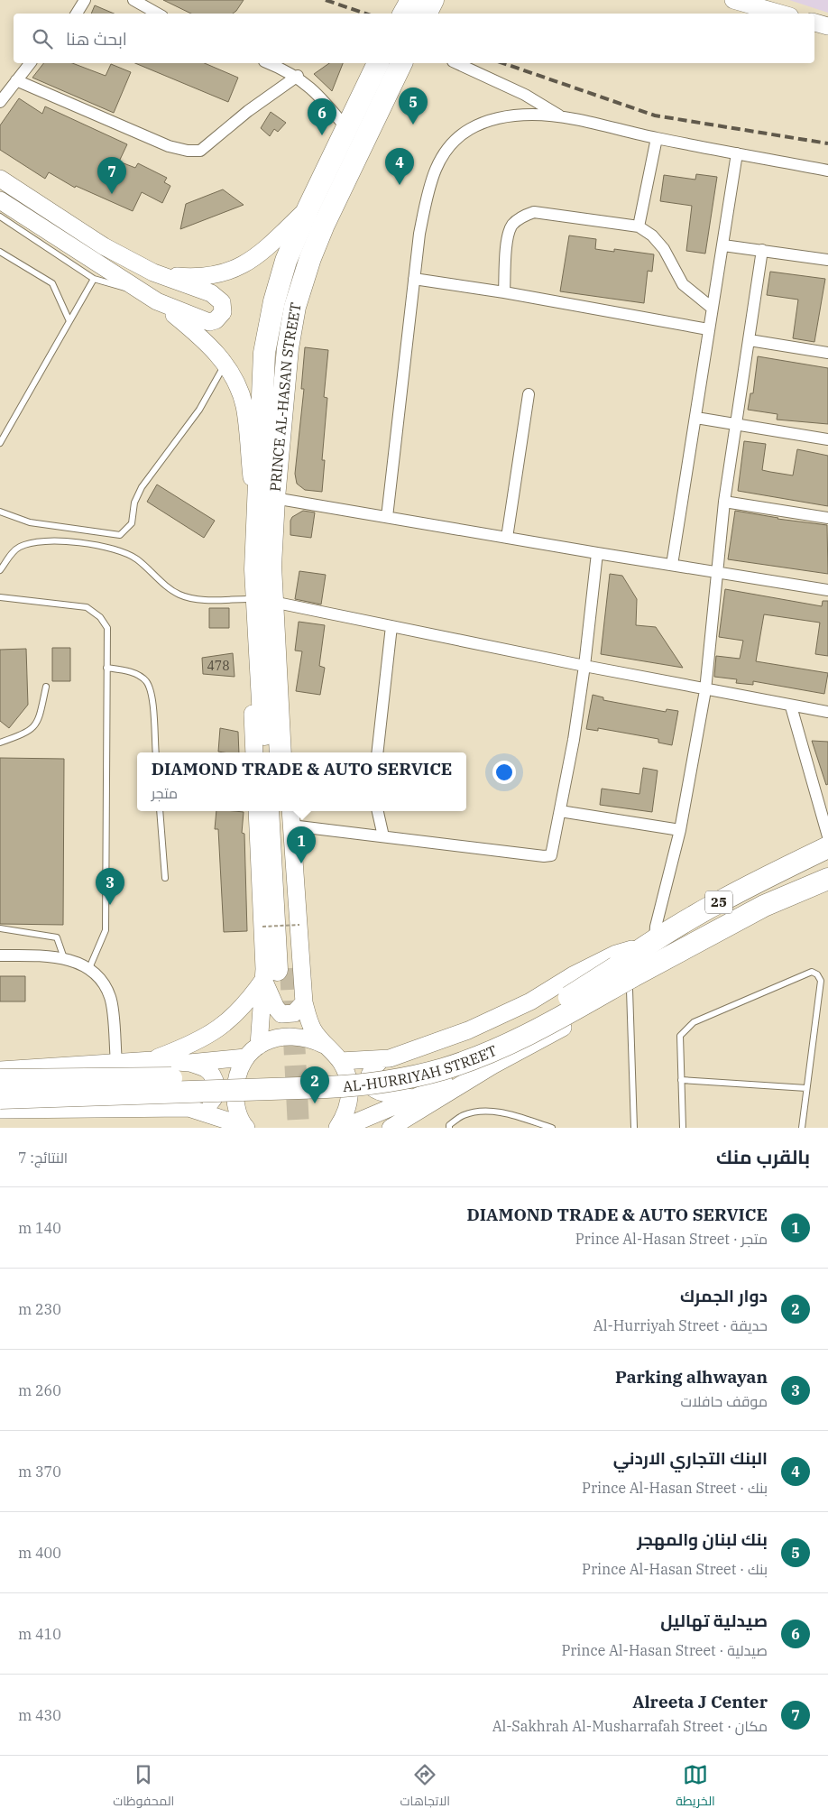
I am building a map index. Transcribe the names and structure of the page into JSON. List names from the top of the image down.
{
  "streets": {
    "highway": ["PRINCE AL-HASAN STREET", "25", "AL-HURRIYAH STREET"]
  },
  "crossings": [
    ["25", "AL-HURRIYAH STREET"]
  ],
  "house_numbers": ["478"],
  "page": {
    "search": "ابحث هنا",
    "pins": [
      "5",
      "6",
      "4",
      "7",
      "1",
      "3",
      "2"
    ],
    "popup": ["DIAMOND TRADE & AUTO SERVICE", "متجر"],
    "heading": ["بالقرب منك", "النتائج: 7"],
    "list": [
      {
        "mark": "1",
        "name": "DIAMOND TRADE & AUTO SERVICE",
        "note": "متجر · Prince Al-Hasan Street",
        "value": "140 m"
      },
      {
        "mark": "2",
        "name": "دوار الجمرك",
        "note": "حديقة · Al-Hurriyah Street",
        "value": "230 m"
      },
      {
        "mark": "3",
        "name": "Parking alhwayan",
        "note": "موقف حافلات",
        "value": "260 m"
      },
      {
        "mark": "4",
        "name": "البنك التجاري الاردني",
        "note": "بنك · Prince Al-Hasan Street",
        "value": "370 m"
      },
      {
        "mark": "5",
        "name": "بنك لبنان والمهجر",
        "note": "بنك · Prince Al-Hasan Street",
        "value": "400 m"
      },
      {
        "mark": "6",
        "name": "صيدلية تهاليل",
        "note": "صيدلية · Prince Al-Hasan Street",
        "value": "410 m"
      },
      {
        "mark": "7",
        "name": "Alreeta J Center",
        "note": "مكان · Al-Sakhrah Al-Musharrafah Street",
        "value": "430 m"
      }
    ],
    "nav": ["الخريطة", "الاتجاهات", "المحفوظات"]
  }
}
